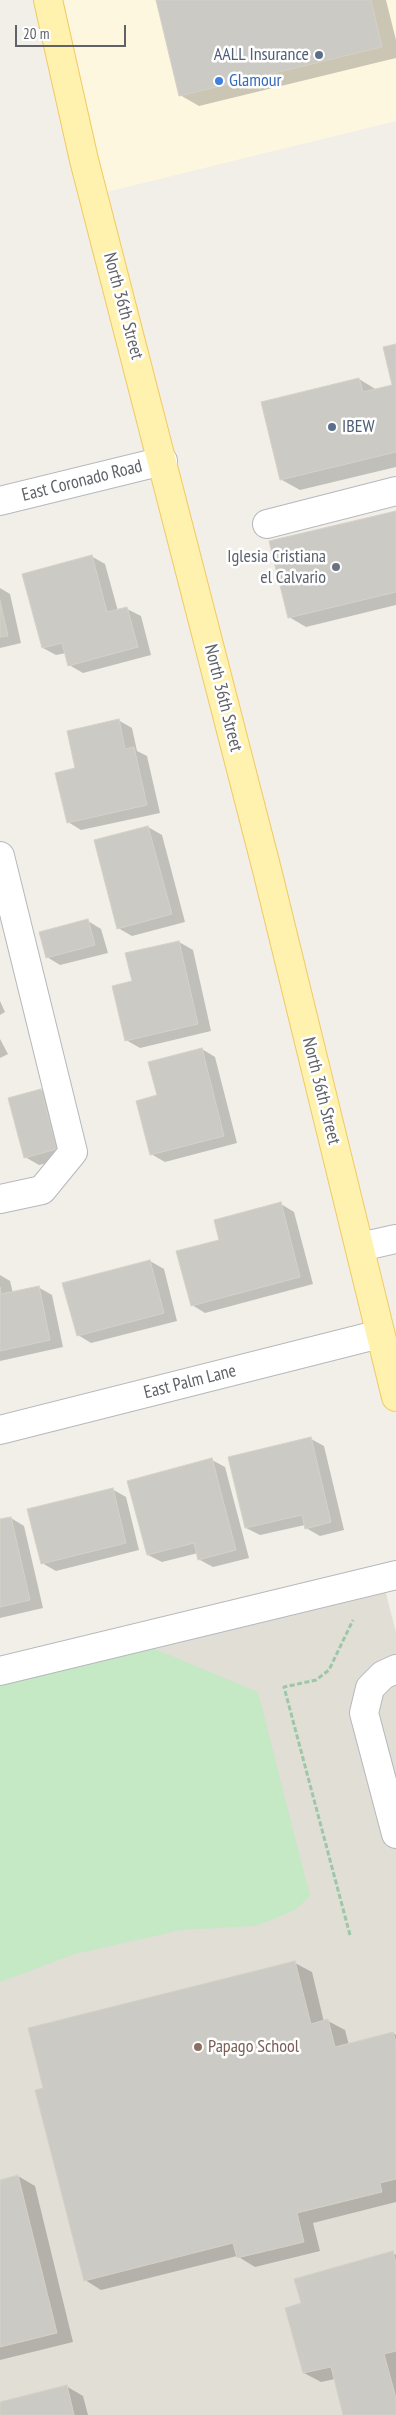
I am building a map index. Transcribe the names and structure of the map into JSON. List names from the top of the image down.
{
  "streets": {
    "main road": ["North 36th Street"],
    "street": ["East Coronado Road", "East Palm Lane"]
  },
  "crossings": [
    ["North 36th Street", "East Coronado Road"],
    ["North 36th Street", "East Palm Lane"]
  ],
  "places": [
    "AALL Insurance",
    "Glamour",
    "IBEW",
    "Iglesia Cristiana el Calvario",
    "Papago School"
  ],
  "scale_bar": "20 m"
}
